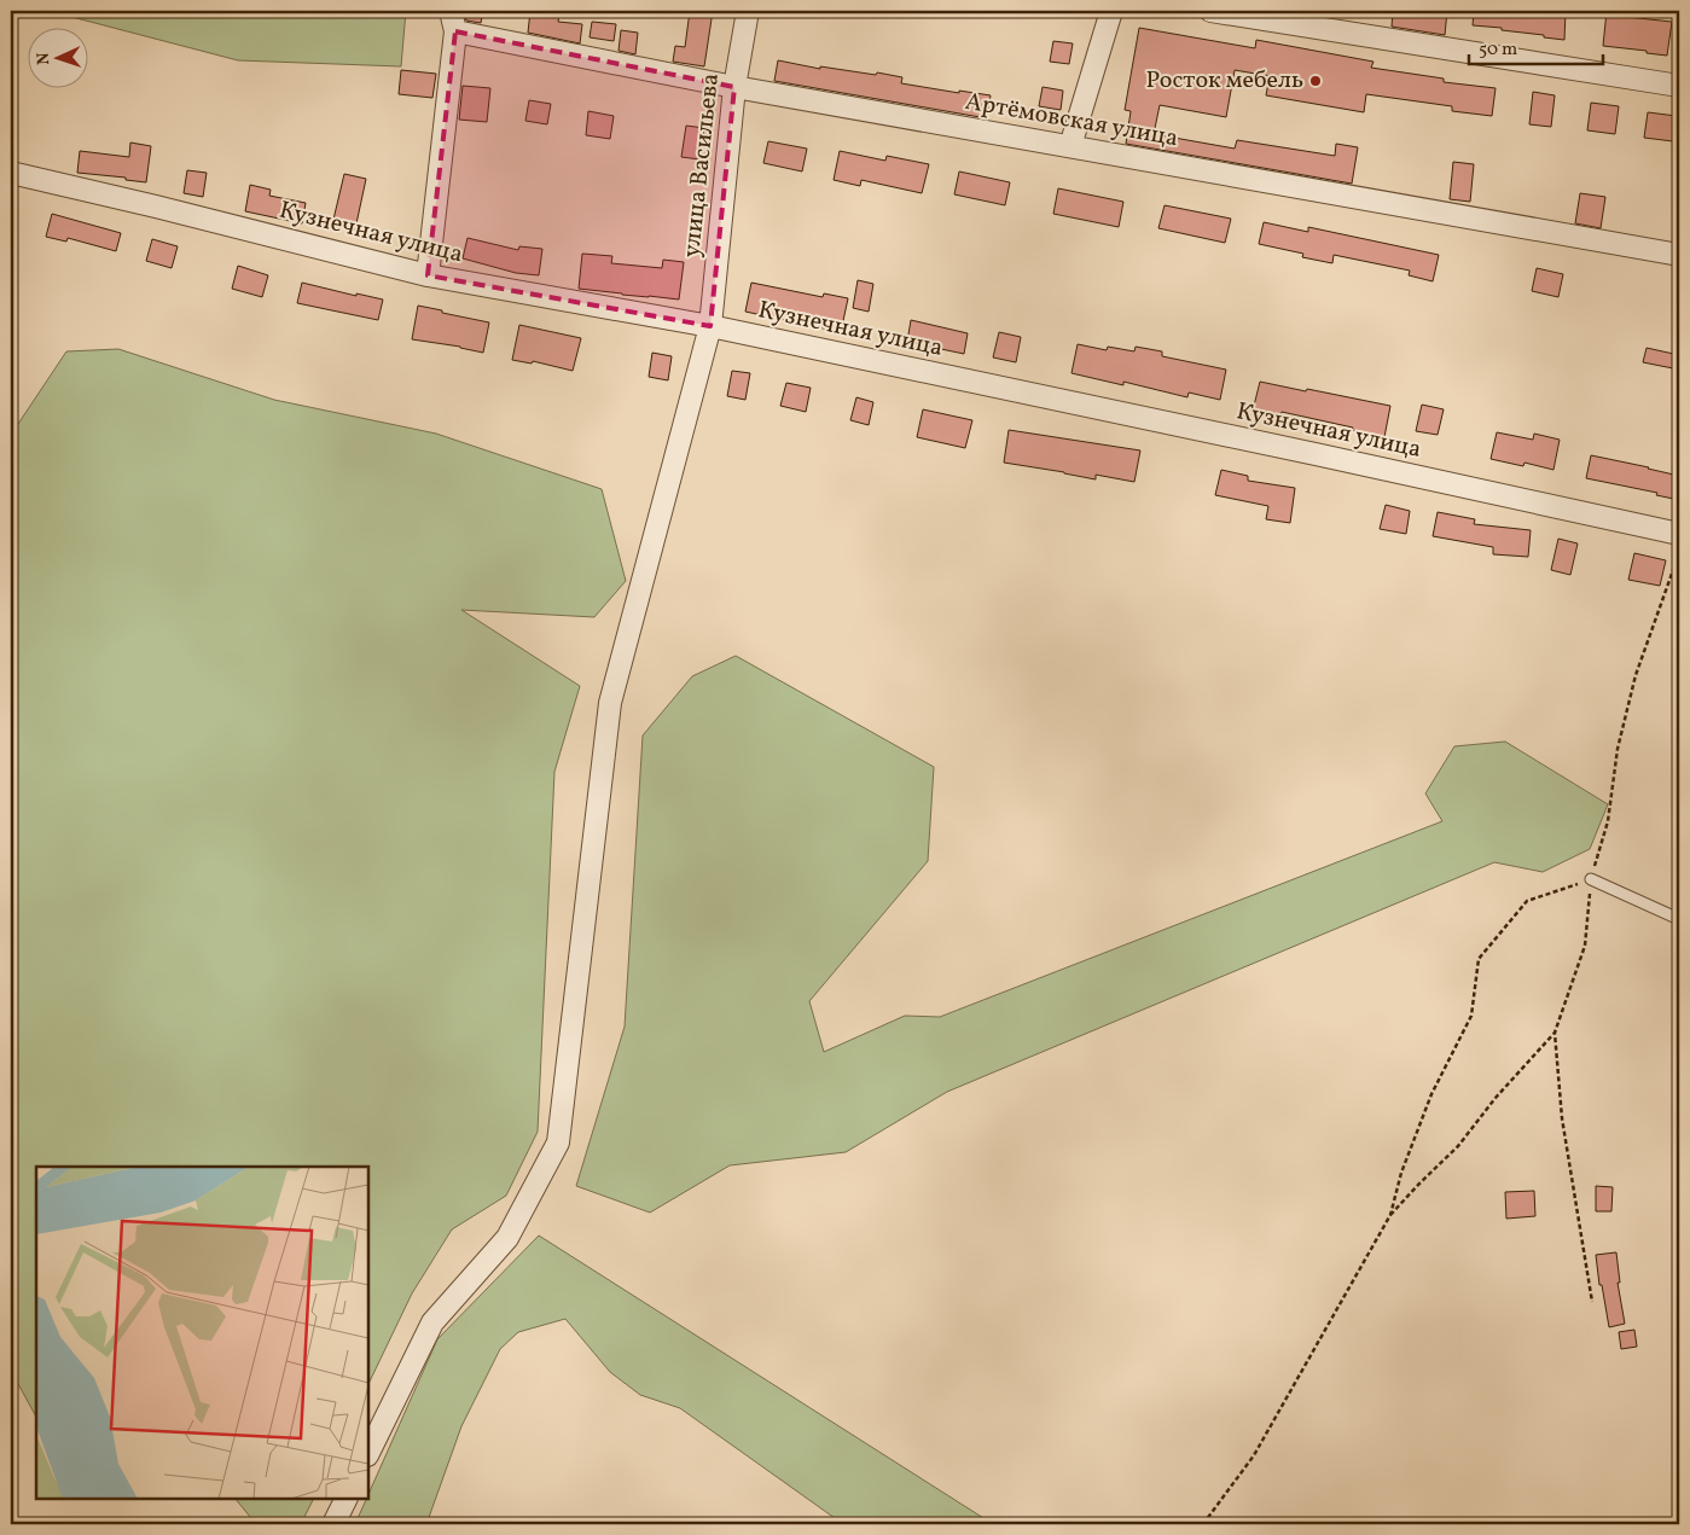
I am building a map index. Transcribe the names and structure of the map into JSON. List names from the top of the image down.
{
  "streets": {
    "street": ["Артёмовская улица", "улица Васильева", "Кузнечная улица"]
  },
  "crossings": [
    ["Артёмовская улица", "улица Васильева"],
    ["улица Васильева", "Кузнечная улица"]
  ],
  "places": ["Росток мебель"],
  "scale_bar": "50 m",
  "north": "left"
}
